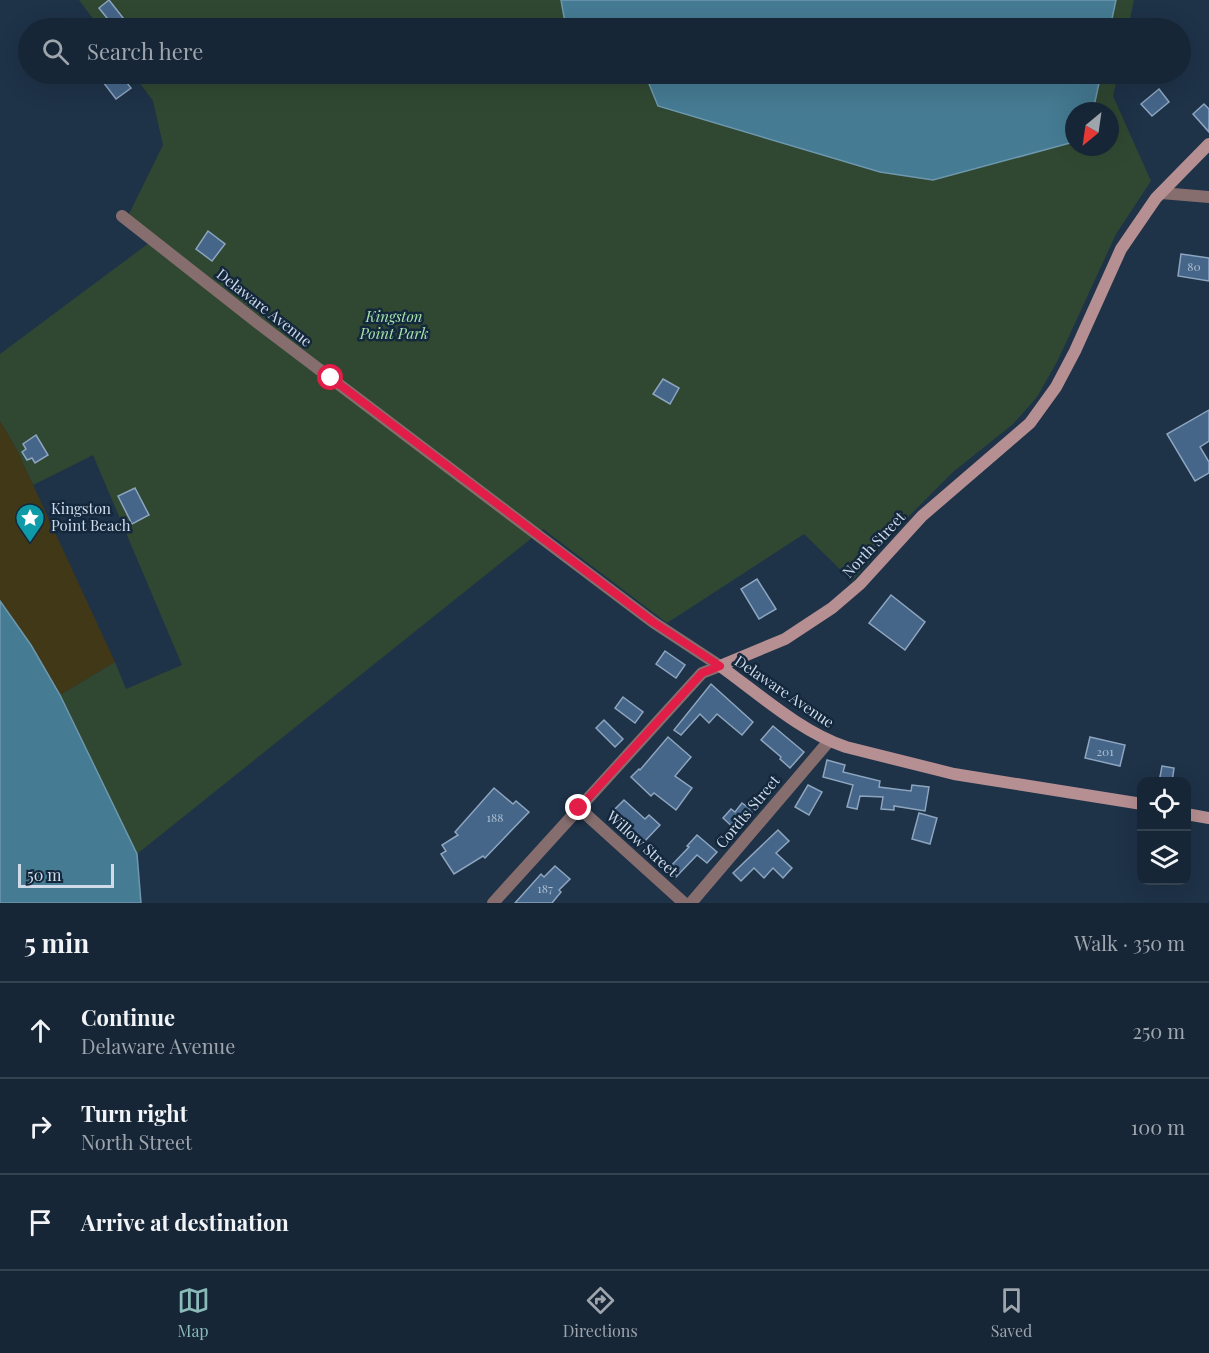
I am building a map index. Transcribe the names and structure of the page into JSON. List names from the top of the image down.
{
  "streets": {
    "street": [
      "Delaware Avenue",
      "North Street",
      "Cordts Street",
      "Willow Street"
    ]
  },
  "crossings": [
    ["Delaware Avenue", "North Street"],
    ["Delaware Avenue", "Cordts Street"],
    ["North Street", "Willow Street"]
  ],
  "parks": ["Kingston Point Park"],
  "places": {
    "place": ["Kingston Point Beach"]
  },
  "house_numbers": [
    "80",
    "201",
    "188",
    "187"
  ],
  "scale_bar": "50 m",
  "north": "bottom left",
  "page": {
    "search": "Search here",
    "scale": "50 m",
    "heading": ["5 min", "Walk · 350 m"],
    "list": [
      ["Continue", "Delaware Avenue", "250 m"],
      ["Turn right", "North Street", "100 m"],
      "Arrive at destination"
    ],
    "nav": ["Map", "Directions", "Saved"]
  }
}
